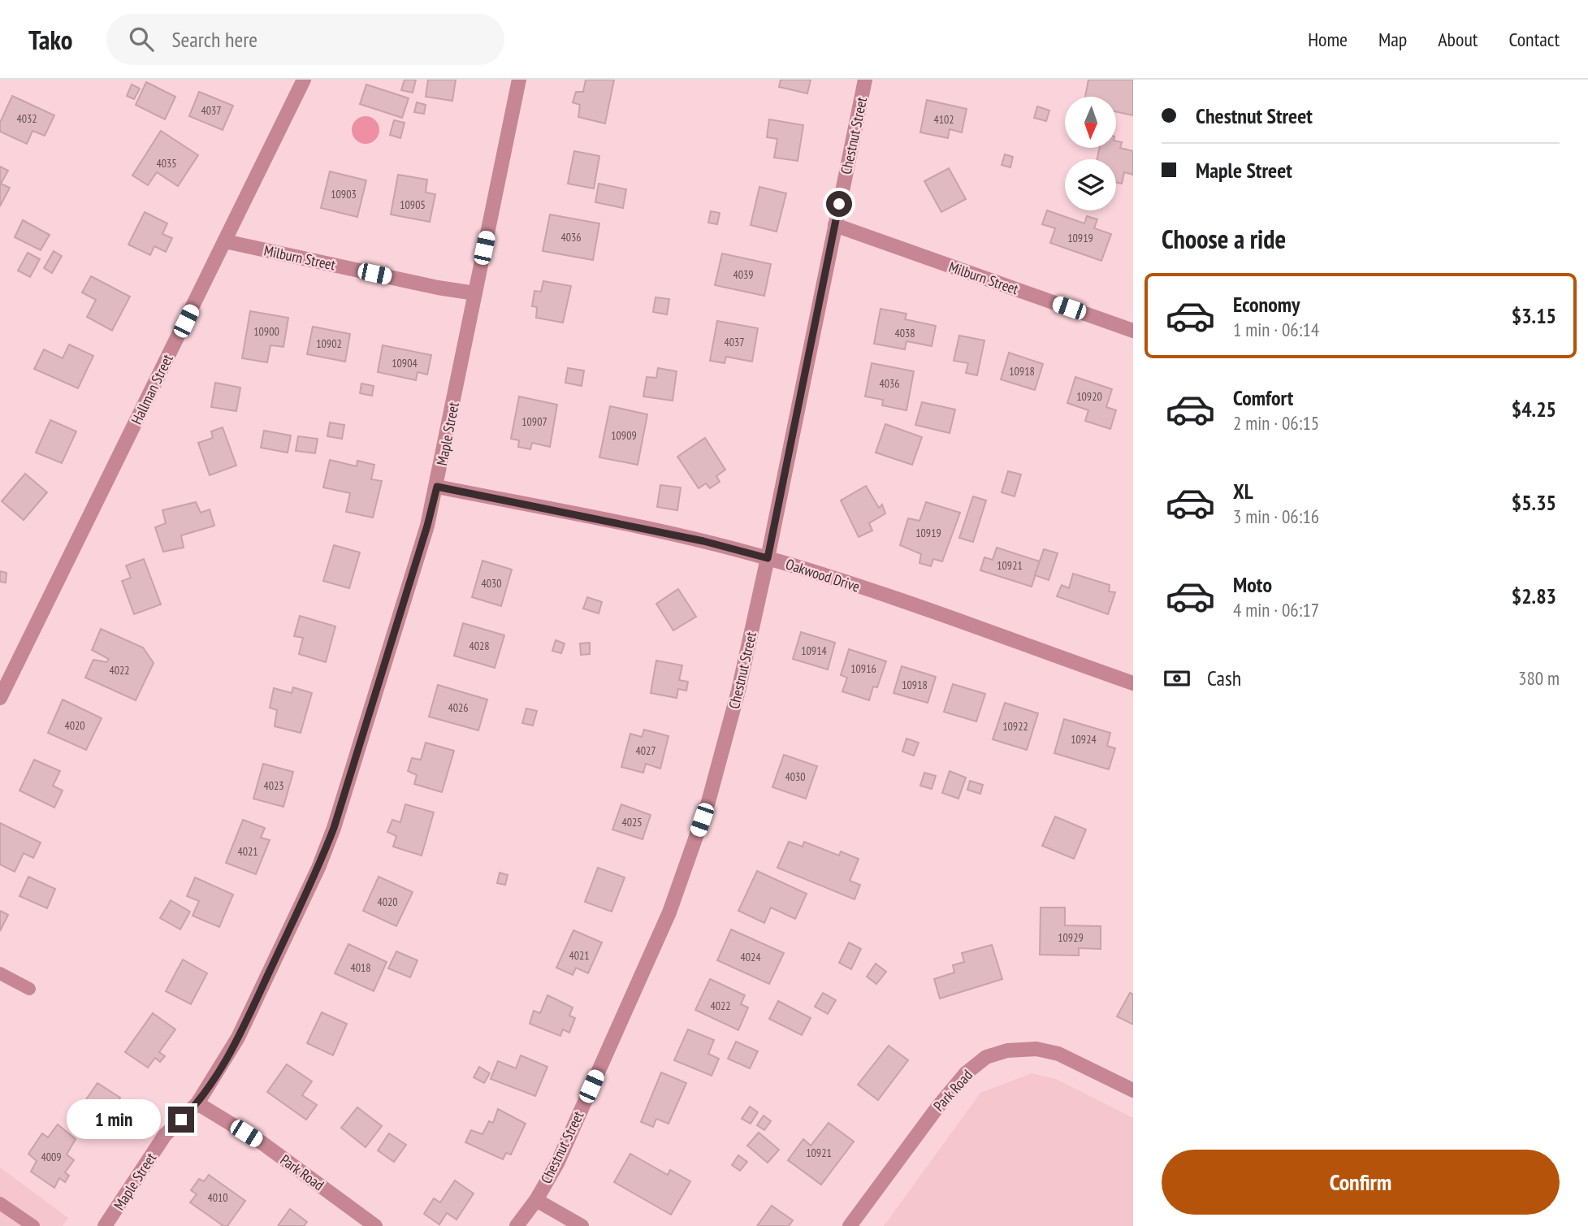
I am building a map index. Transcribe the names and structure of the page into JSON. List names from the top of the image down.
{
  "streets": {
    "street": [
      "Chestnut Street",
      "Milburn Street",
      "Hallman Street",
      "Maple Street",
      "Oakwood Drive",
      "Park Road"
    ]
  },
  "crossings": [
    ["Chestnut Street", "Milburn Street"],
    ["Chestnut Street", "Oakwood Drive"],
    ["Milburn Street", "Hallman Street"],
    ["Milburn Street", "Maple Street"],
    ["Maple Street", "Oakwood Drive"],
    ["Maple Street", "Park Road"]
  ],
  "house_numbers": [
    "4037",
    "4032",
    "4102",
    "4035",
    "10903",
    "10905",
    "4036",
    "10919",
    "4039",
    "10900",
    "4038",
    "4037",
    "10902",
    "10904",
    "10918",
    "4036",
    "10920",
    "10907",
    "10909",
    "10919",
    "10921",
    "4030",
    "4028",
    "10914",
    "10916",
    "4022",
    "10918",
    "4026",
    "4020",
    "10922",
    "10924",
    "4027",
    "4030",
    "4023",
    "4025",
    "4021",
    "4020",
    "10929",
    "4021",
    "4024",
    "4018",
    "4022",
    "10921",
    "4009",
    "4010"
  ],
  "north": "bottom",
  "page": {
    "header": "Tako",
    "search": "Search here",
    "nav": [
      "Home",
      "Map",
      "About",
      "Contact"
    ],
    "banner": ["Chestnut Street", "Maple Street"],
    "heading": "Choose a ride",
    "list": [
      {
        "name": "Economy",
        "note": "1 min · 06:14",
        "value": "$3.15"
      },
      {
        "name": "Comfort",
        "note": "2 min · 06:15",
        "value": "$4.25"
      },
      {
        "name": "XL",
        "note": "3 min · 06:16",
        "value": "$5.35"
      },
      {
        "name": "Moto",
        "note": "4 min · 06:17",
        "value": "$2.83"
      }
    ],
    "pay": ["Cash", "380 m"],
    "bubble": "1 min",
    "buttons": "Confirm"
  }
}
